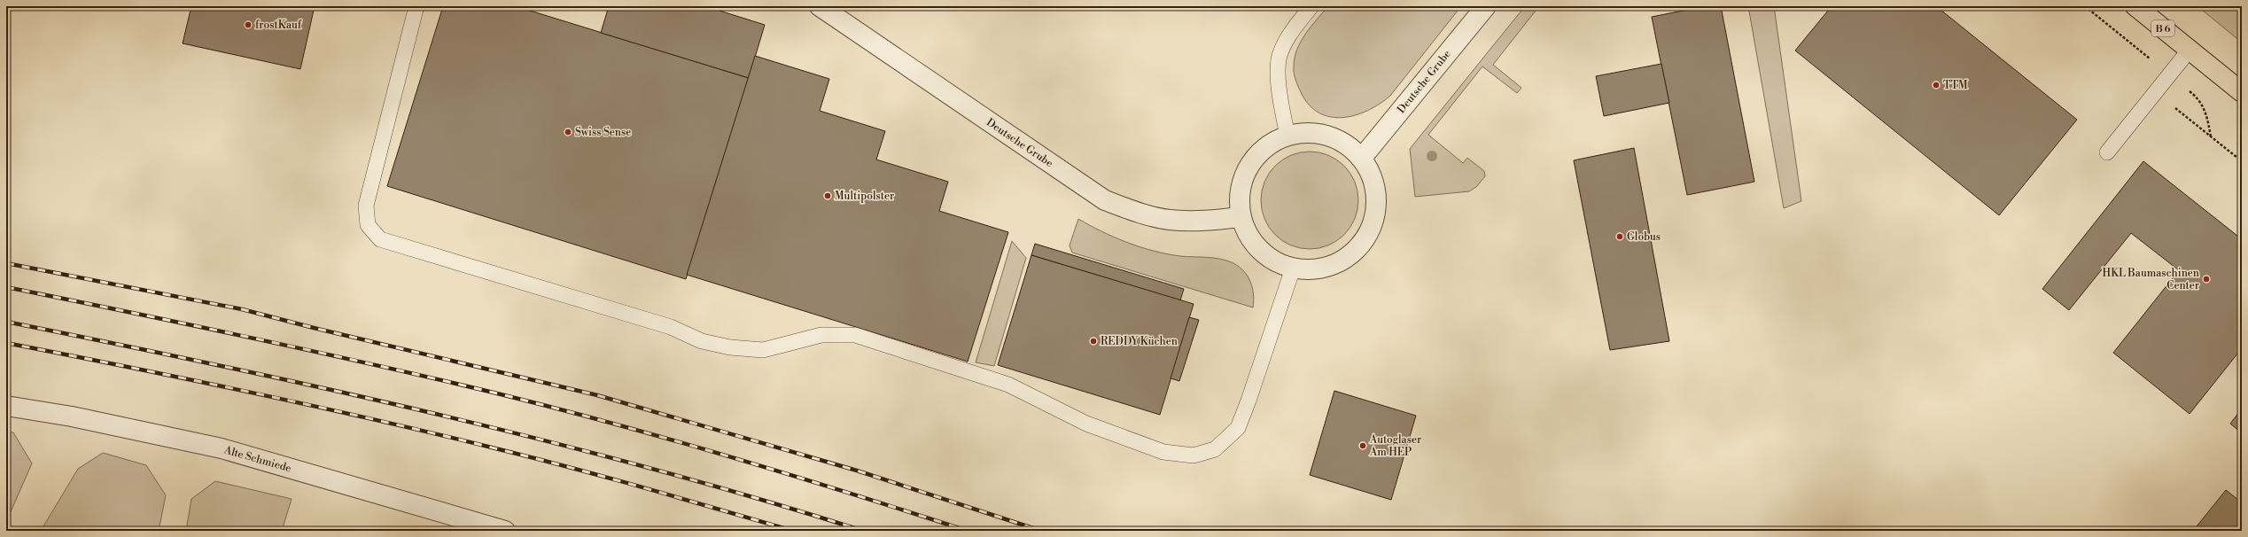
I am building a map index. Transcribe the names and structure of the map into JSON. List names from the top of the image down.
{
  "streets": {
    "main road": ["B 6"],
    "street": ["Deutsche Grube", "Alte Schmiede"]
  },
  "places": [
    "frostKauf",
    "TTM",
    "Swiss Sense",
    "Multipolster",
    "Globus",
    "HKL Baumaschinen Center",
    "REDDY Küchen",
    "Autoglaser Am HEP"
  ]
}
